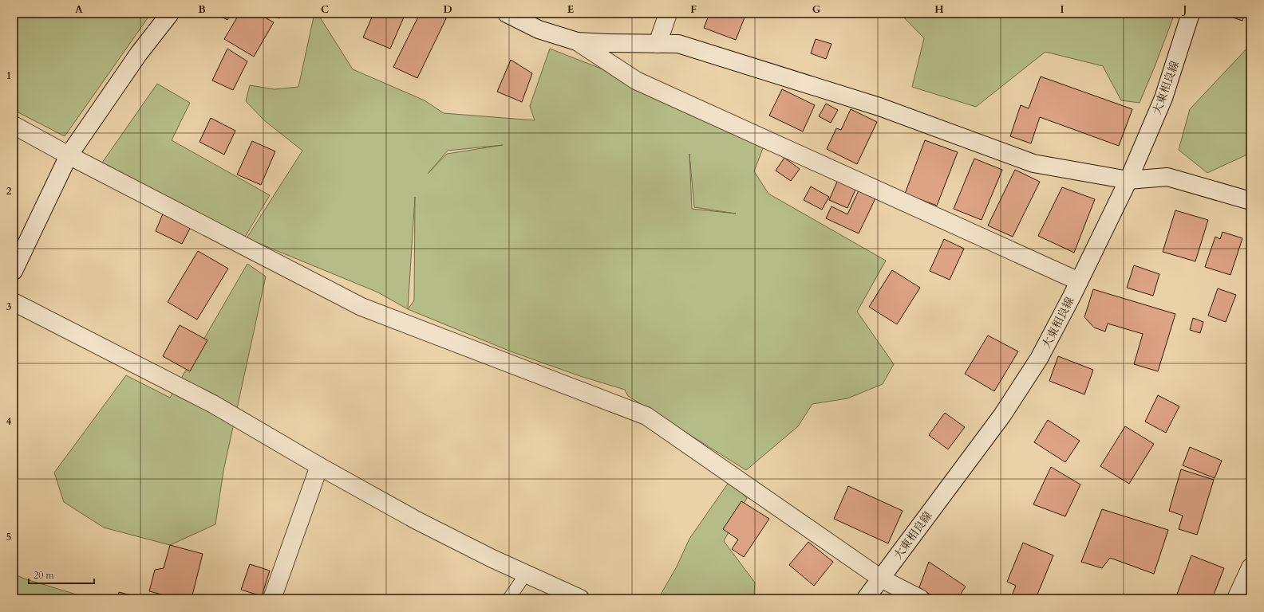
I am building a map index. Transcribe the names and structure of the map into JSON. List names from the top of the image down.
{
  "streets": {
    "street": ["大東相良線"]
  },
  "scale_bar": "20 m",
  "grid": {
    "columns": [
      "A",
      "B",
      "C",
      "D",
      "E",
      "F",
      "G",
      "H",
      "I",
      "J"
    ],
    "rows": [
      "1",
      "2",
      "3",
      "4",
      "5"
    ]
  }
}
